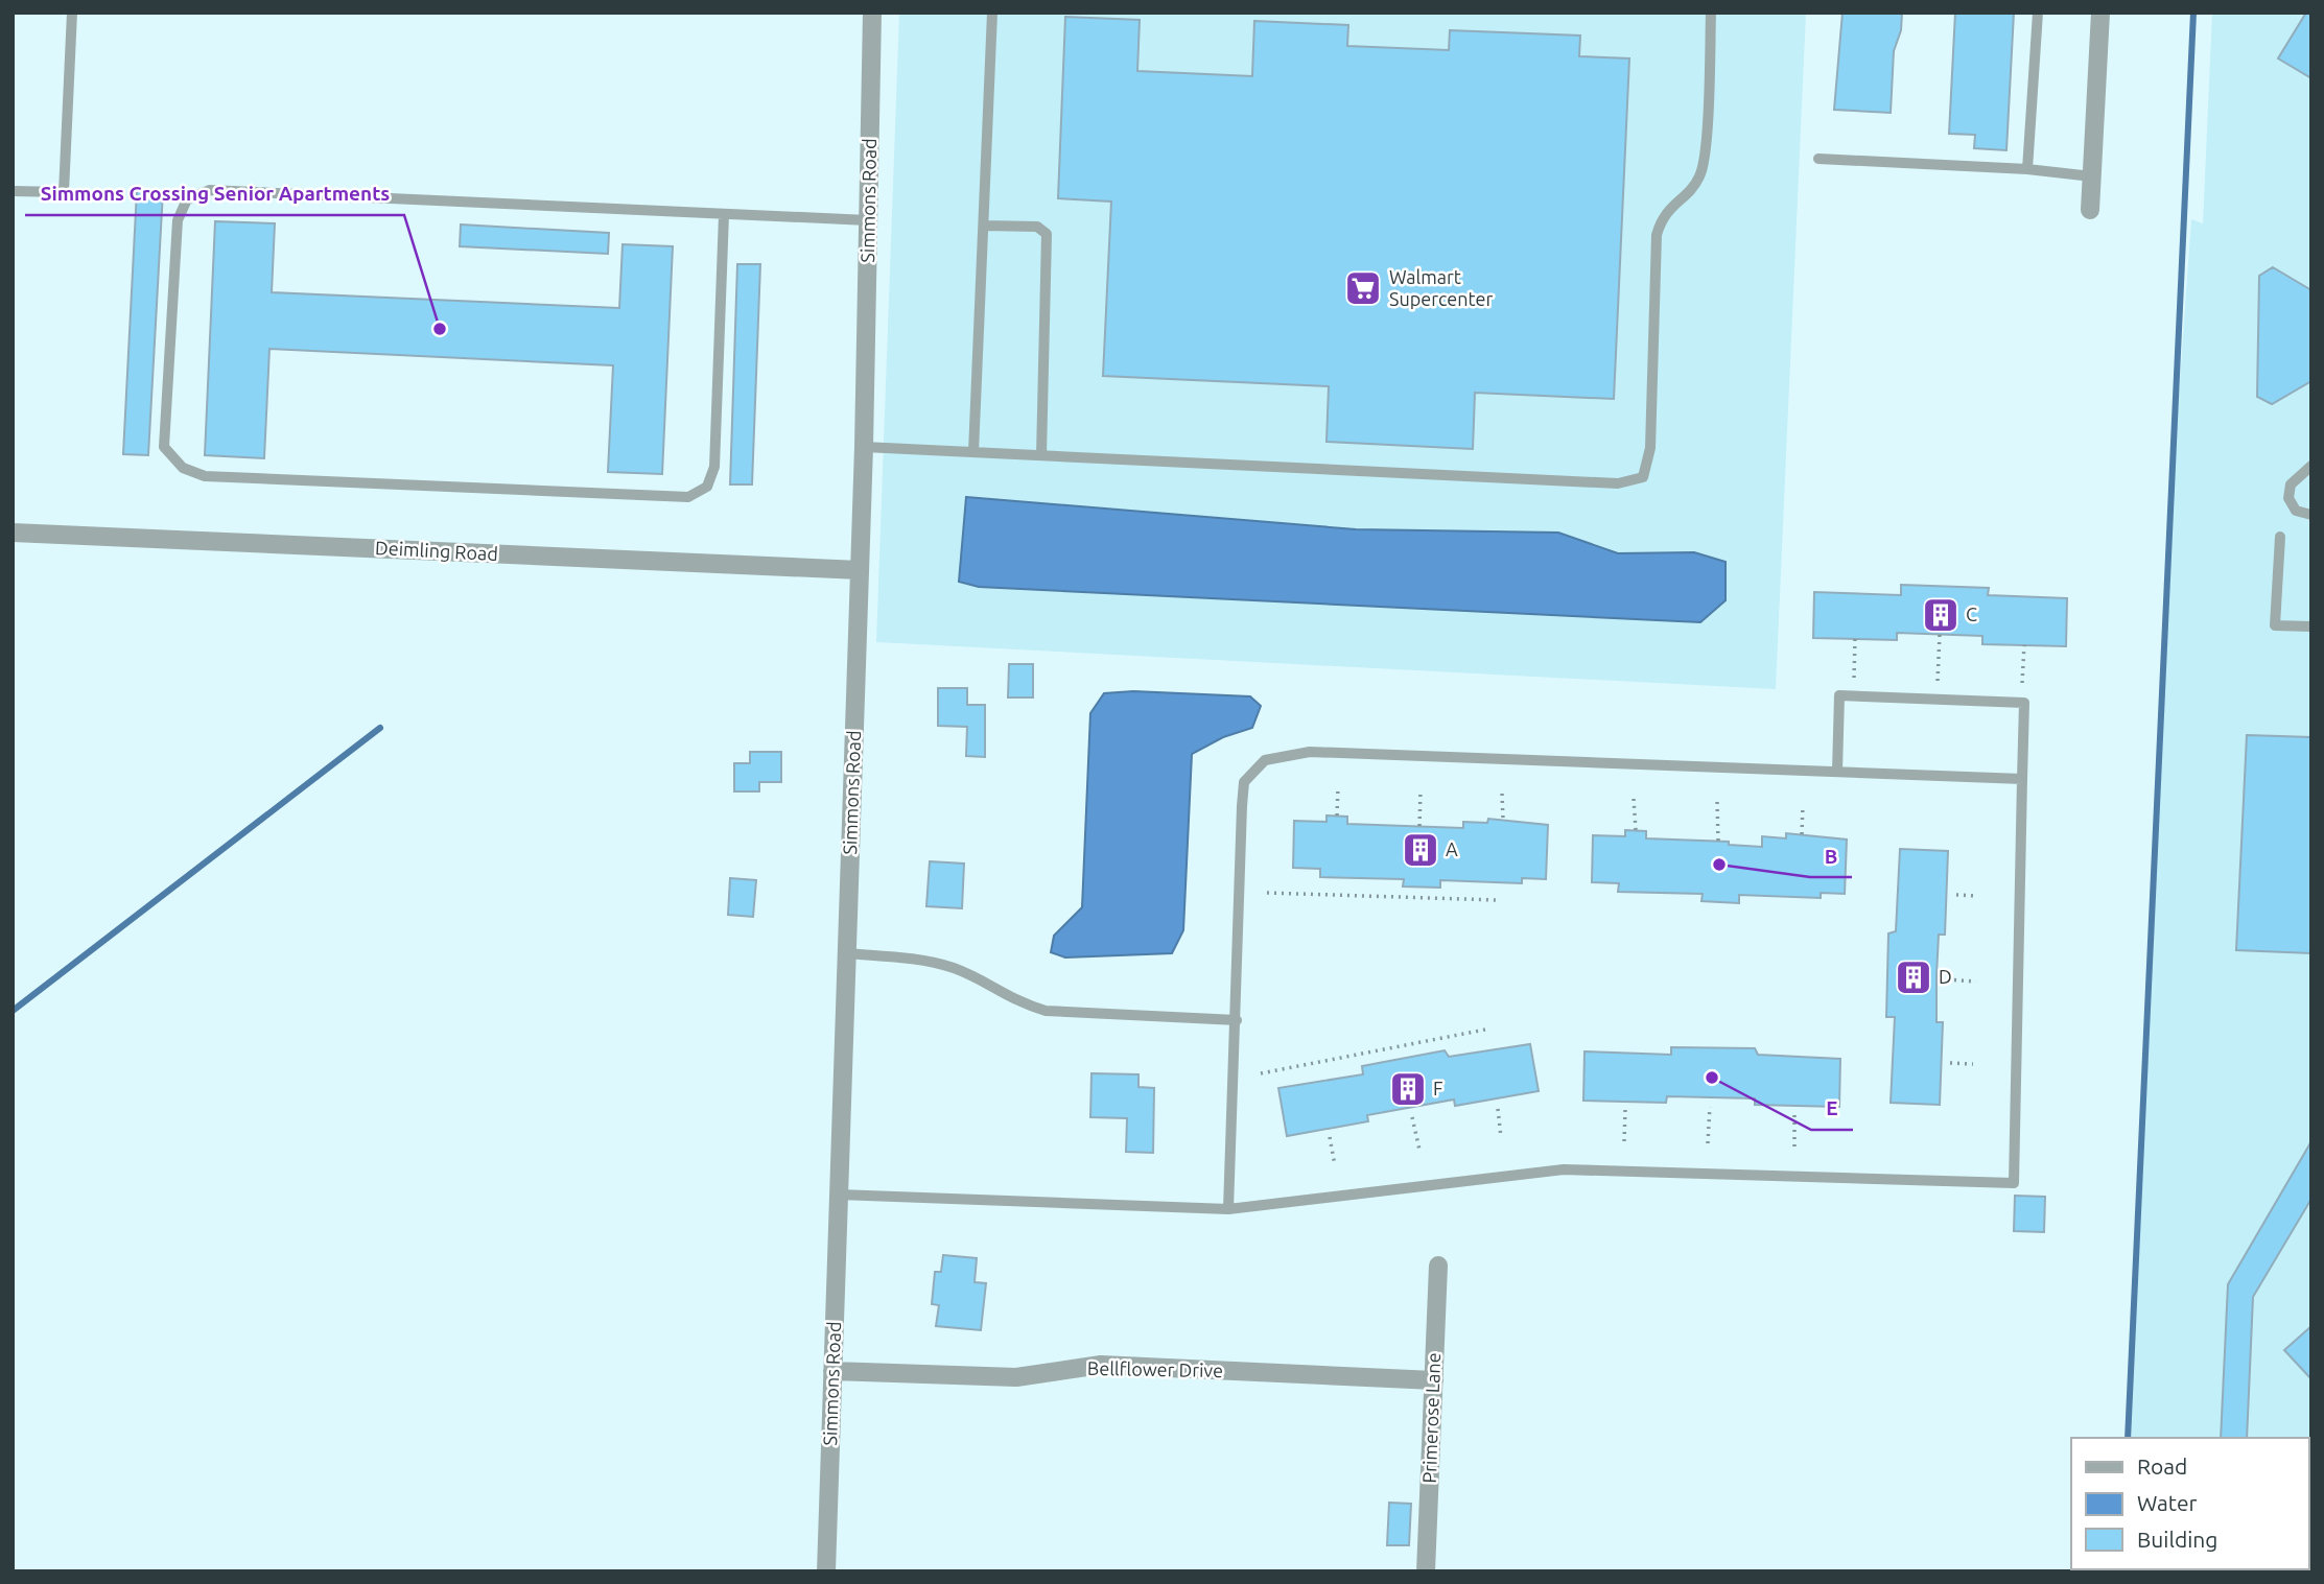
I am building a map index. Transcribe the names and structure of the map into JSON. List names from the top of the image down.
{
  "streets": {
    "street": [
      "Simmons Road",
      "Deimling Road",
      "Bellflower Drive",
      "Primerose Lane"
    ]
  },
  "crossings": [
    ["Simmons Road", "Deimling Road"],
    ["Simmons Road", "Bellflower Drive"],
    ["Bellflower Drive", "Primerose Lane"]
  ],
  "places": {
    "supermarket": ["Walmart Supercenter"],
    "other": ["Simmons Crossing Senior Apartments", "B", "E"],
    "building": [
      "C",
      "A",
      "D",
      "F"
    ]
  },
  "legend": ["Road", "Water", "Building"]
}
